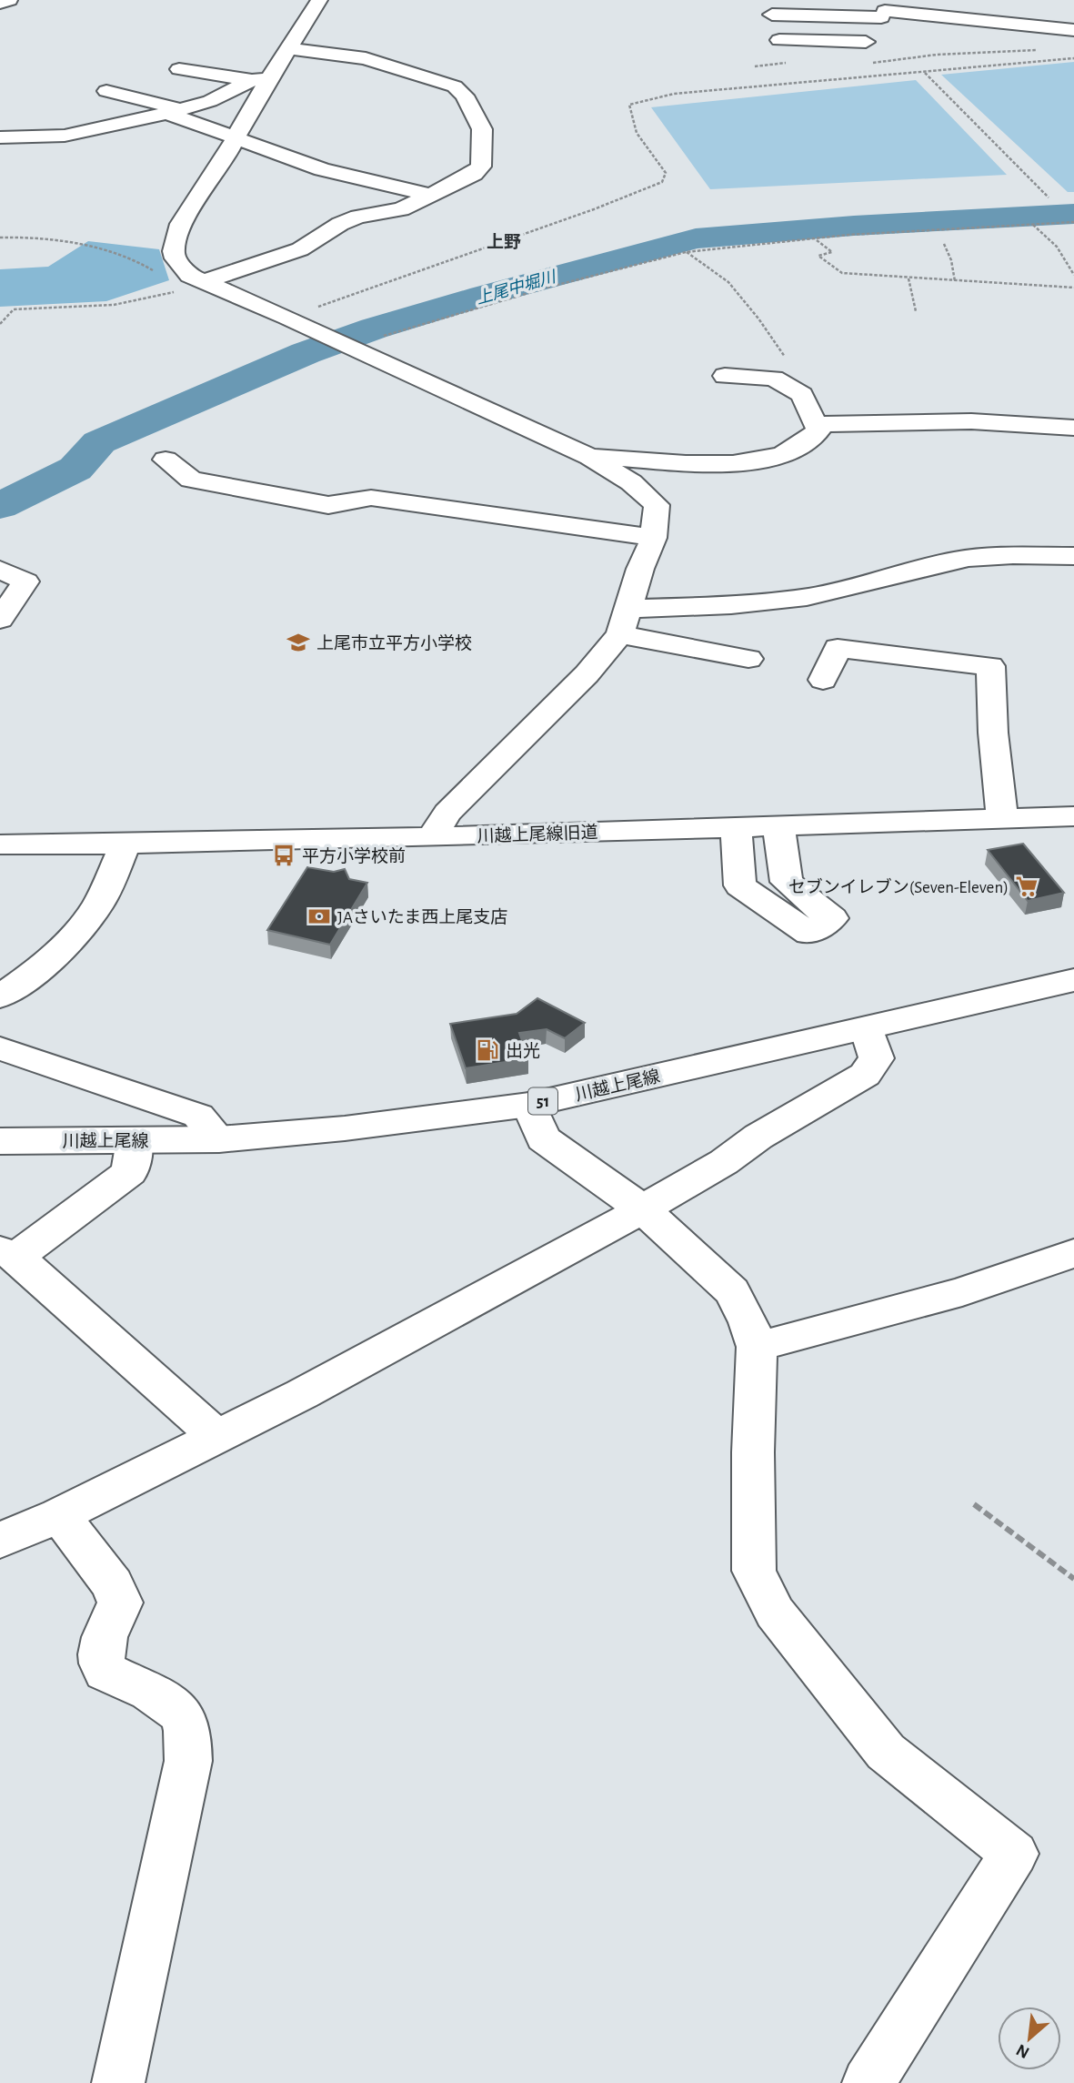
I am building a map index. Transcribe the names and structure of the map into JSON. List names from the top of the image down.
{
  "streets": {
    "street": ["川越上尾線旧道", "川越上尾線", "51"]
  },
  "districts": ["上野"],
  "water": ["上尾中堀川"],
  "places": {
    "school or university": ["上尾市立平方小学校"],
    "bus stop": ["平方小学校前"],
    "supermarket": ["セブンイレブン(Seven-Eleven)"],
    "bank": ["JAさいたま西上尾支店"],
    "fuel station": ["出光"]
  },
  "north": "bottom left"
}
